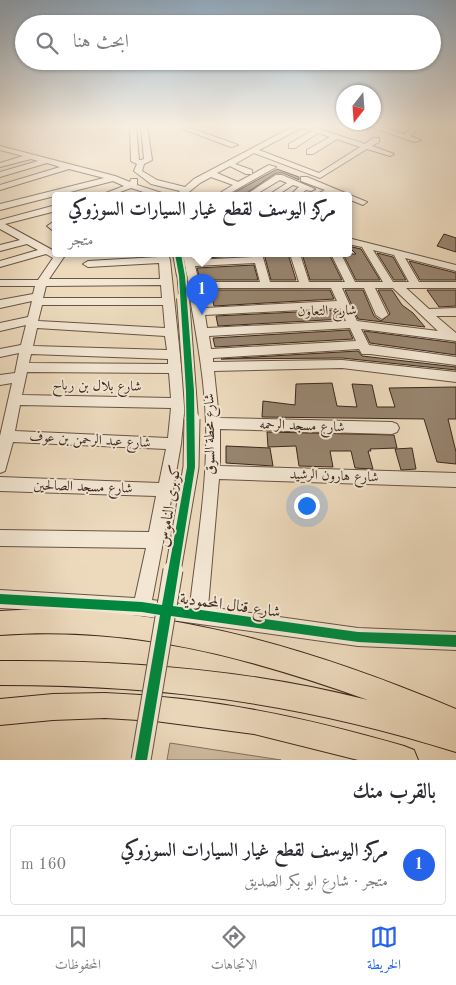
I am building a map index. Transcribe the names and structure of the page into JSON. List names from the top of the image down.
{
  "streets": {
    "street": [
      "شارع التعاون",
      "شارع بلال بن رباح",
      "شارع مسجد الرحمه",
      "شارع محطة السوق",
      "شارع عبد الرحمن بن عوف",
      "شارع هارون الرشيد",
      "شارع مسجد الصالحين",
      "كوبرى الناموس",
      "شارع قنال المحمودية"
    ]
  },
  "crossings": [
    ["شارع التعاون", "شارع محطة السوق"],
    ["شارع مسجد الرحمه", "شارع محطة السوق"],
    ["شارع محطة السوق", "شارع هارون الرشيد"],
    ["شارع محطة السوق", "كوبرى الناموس"],
    ["شارع محطة السوق", "شارع قنال المحمودية"]
  ],
  "north": "bottom",
  "page": {
    "search": "ابحث هنا",
    "popup": ["مركز اليوسف لقطع غيار السيارات السوزوكي", "متجر"],
    "pins": "1",
    "heading": "بالقرب منك",
    "list": [
      {
        "mark": "1",
        "name": "مركز اليوسف لقطع غيار السيارات السوزوكي",
        "note": "متجر · شارع ابو بكر الصديق",
        "value": "160 m"
      }
    ],
    "nav": ["الخريطة", "الاتجاهات", "المحفوظات"]
  }
}
